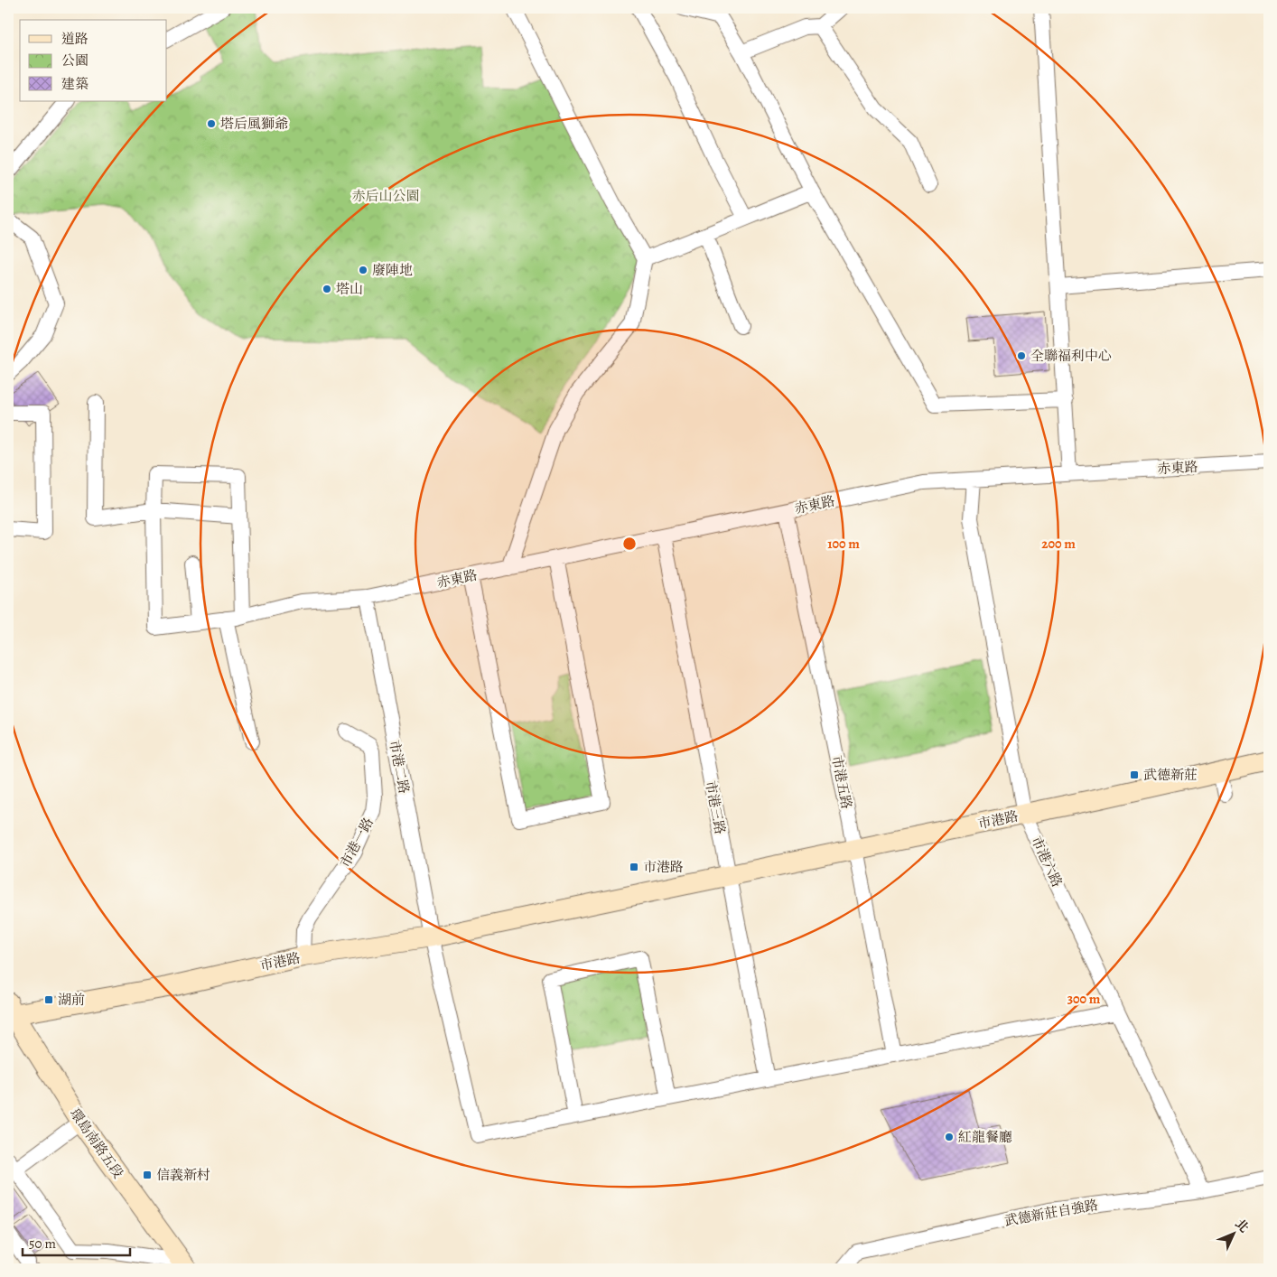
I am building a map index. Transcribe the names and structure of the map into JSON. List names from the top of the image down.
{
  "streets": {
    "street": [
      "赤東路",
      "市港二路",
      "市港五路",
      "市港三路",
      "市港路",
      "市港一路",
      "市港六路",
      "環島南路五段",
      "武德新莊自強路"
    ]
  },
  "crossings": [
    ["赤東路", "市港二路"],
    ["赤東路", "市港五路"],
    ["赤東路", "市港三路"],
    ["赤東路", "市港六路"],
    ["市港二路", "市港路"],
    ["市港五路", "市港路"],
    ["市港三路", "市港路"],
    ["市港路", "市港一路"],
    ["市港路", "市港六路"],
    ["市港路", "環島南路五段"],
    ["市港六路", "武德新莊自強路"]
  ],
  "parks": ["赤后山公園"],
  "places": {
    "other": [
      "塔后風獅爺",
      "廢陣地",
      "塔山",
      "全聯福利中心",
      "紅龍餐廳"
    ],
    "transit": [
      "武德新莊",
      "市港路",
      "湖前",
      "信義新村"
    ]
  },
  "legend": ["道路", "公園", "建築"],
  "scale_bar": "50 m",
  "north": "top right",
  "rings": ["100 m", "200 m", "300 m"]
}
